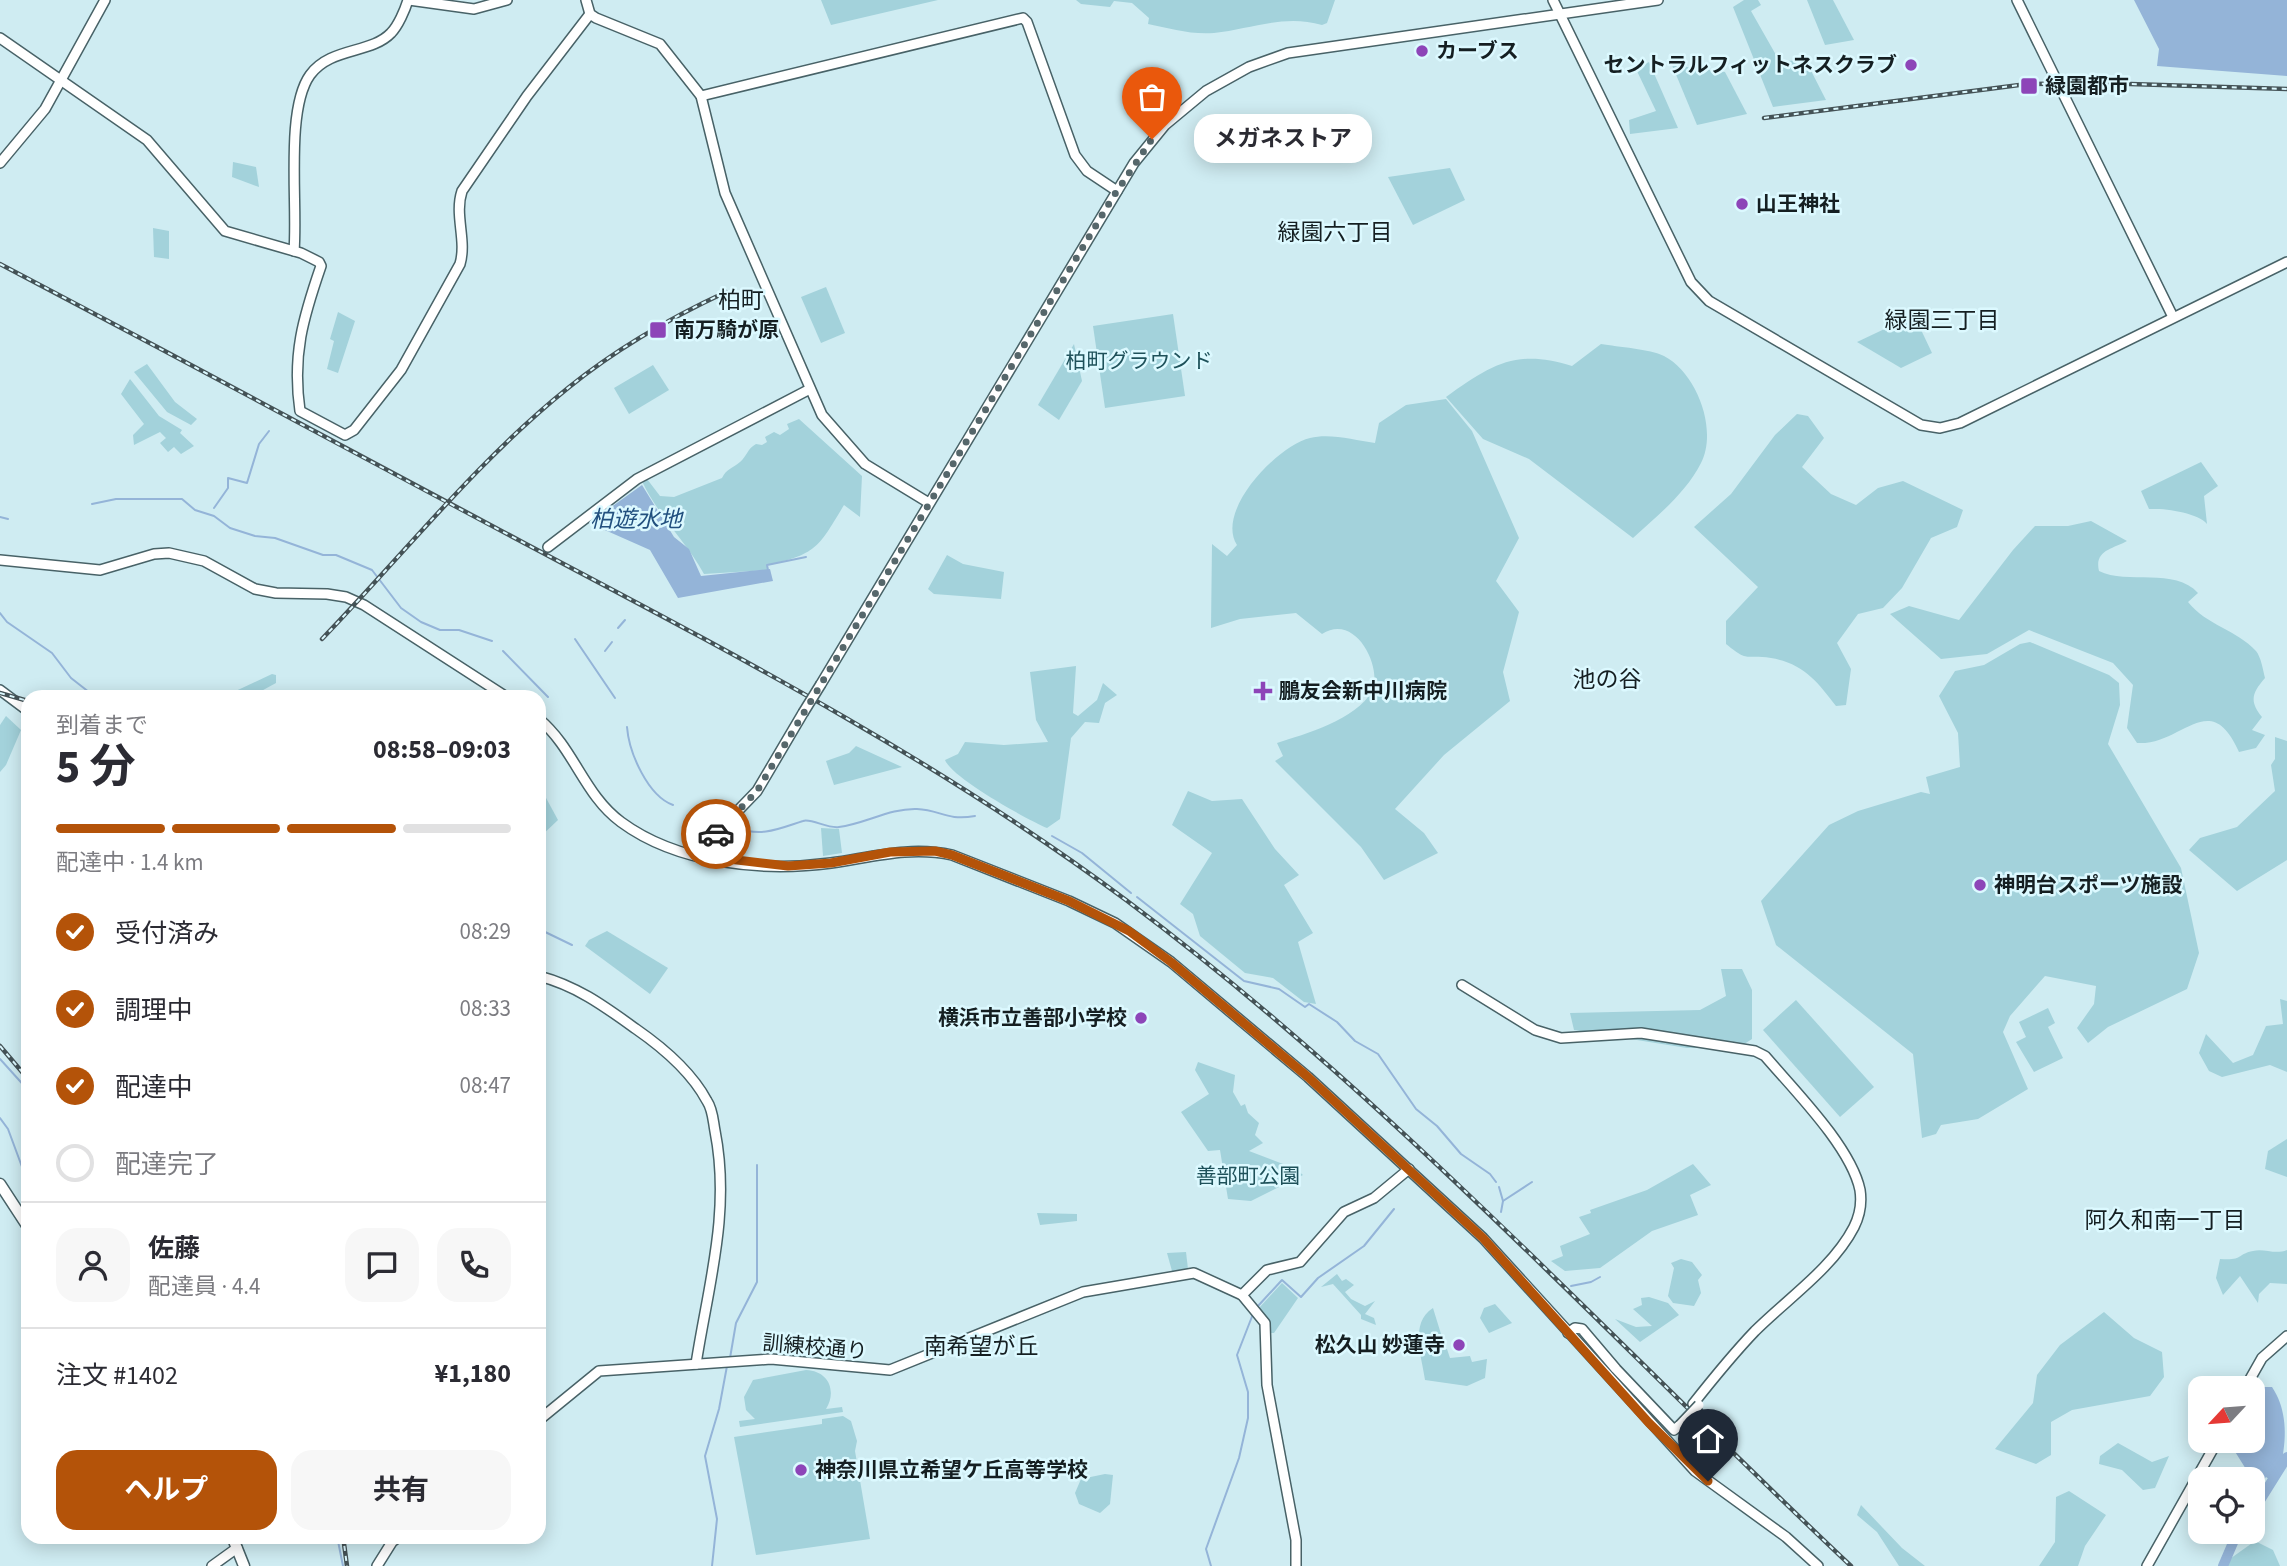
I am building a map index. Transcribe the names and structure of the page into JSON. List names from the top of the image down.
{
  "streets": {
    "street": ["訓練校通り"]
  },
  "districts": [
    "緑園六丁目",
    "柏町",
    "緑園三丁目",
    "池の谷",
    "阿久和南一丁目",
    "南希望が丘"
  ],
  "water": ["柏遊水地"],
  "parks": ["柏町グラウンド", "善部町公園"],
  "places": {
    "other": [
      "カーブス",
      "セントラルフィットネスクラブ",
      "メガネストア",
      "山王神社",
      "神明台スポーツ施設",
      "横浜市立善部小学校",
      "松久山 妙蓮寺",
      "神奈川県立希望ケ丘高等学校"
    ],
    "transit": ["緑園都市", "南万騎が原"],
    "health": ["鵬友会新中川病院"]
  },
  "north": "bottom left",
  "page": {
    "bubble": "メガネストア",
    "heading": ["5 分", "到着まで", "08:58–09:03"],
    "panel": [
      "佐藤",
      "配達員 · 4.4",
      "注文 #1402",
      "¥1,180"
    ],
    "bar": "配達中 · 1.4 km",
    "list": [
      ["受付済み", "08:29"],
      ["調理中", "08:33"],
      ["配達中", "08:47"],
      "配達完了"
    ],
    "buttons": ["ヘルプ", "共有"]
  }
}
